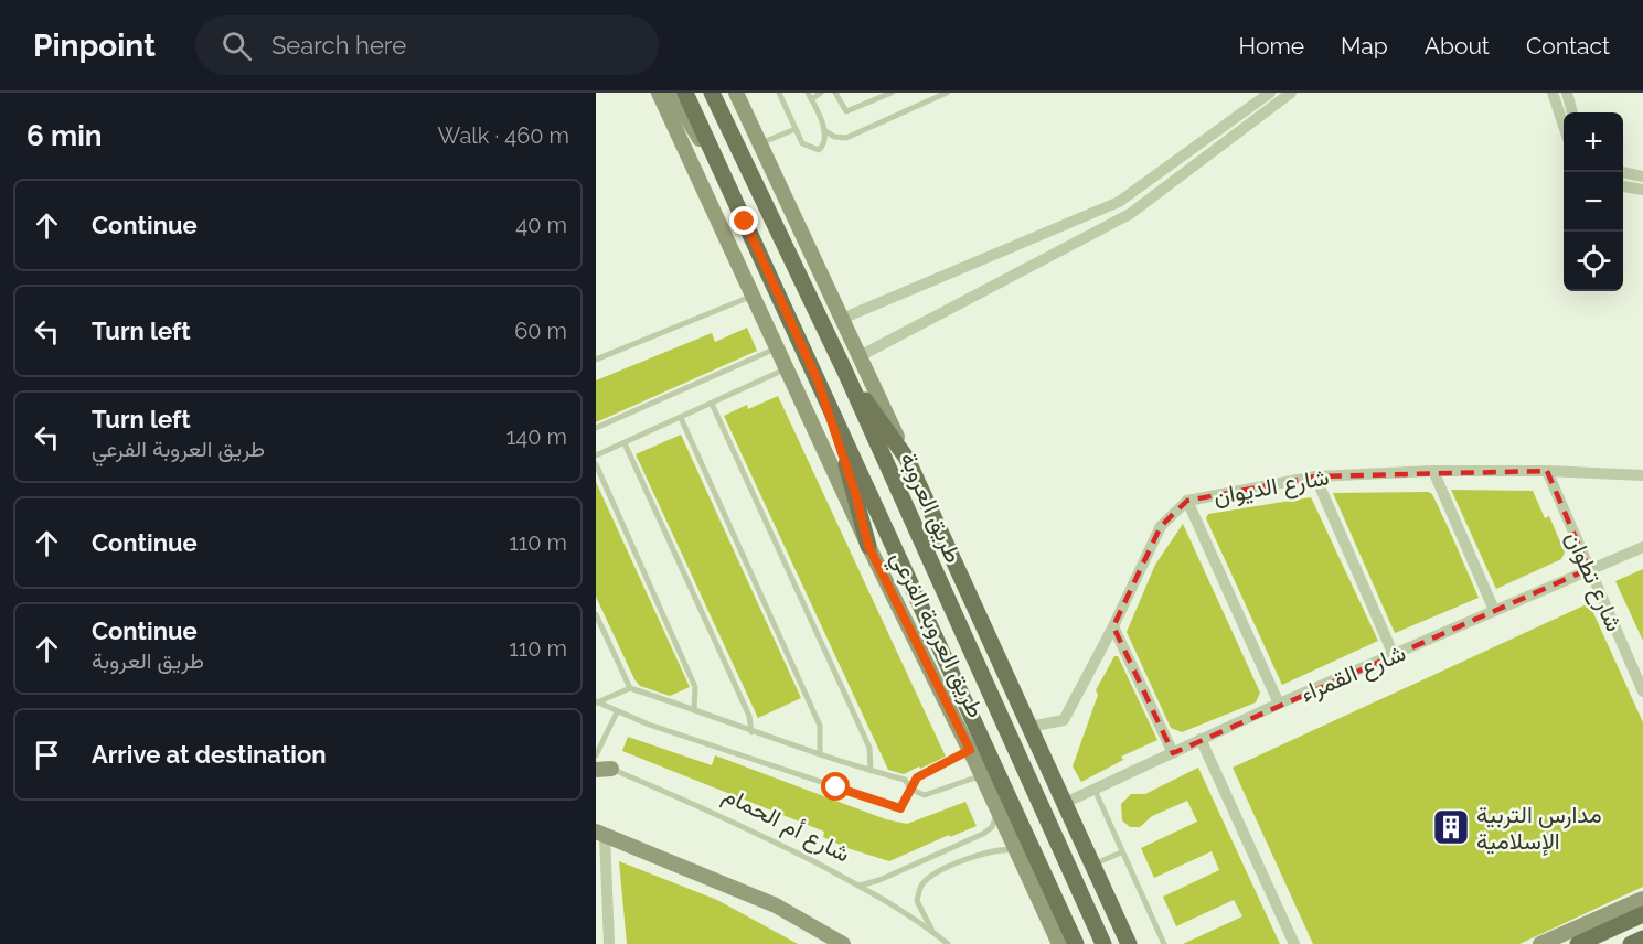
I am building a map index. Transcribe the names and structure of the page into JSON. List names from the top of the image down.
{
  "streets": {
    "main road": ["طريق العروبة", "طريق العروبة الفرعي"],
    "street": ["شارع الديوان", "شارع تطوان", "شارع القمراء"],
    "lane": ["شارع أم الحمام"]
  },
  "crossings": [
    ["شارع الديوان", "شارع تطوان"],
    ["شارع الديوان", "طريق العروبة الفرعي"],
    ["طريق العروبة", "طريق العروبة الفرعي"],
    ["شارع تطوان", "شارع القمراء"],
    ["طريق العروبة الفرعي", "شارع القمراء"]
  ],
  "places": {
    "building": ["مدارس التربية الإسلامية"]
  },
  "page": {
    "header": "Pinpoint",
    "search": "Search here",
    "nav": [
      "Home",
      "Map",
      "About",
      "Contact"
    ],
    "heading": ["6 min", "Walk · 460 m"],
    "map_buttons": ["+", "−"],
    "list": [
      ["Continue", "40 m"],
      ["Turn left", "60 m"],
      ["Turn left", "طريق العروبة الفرعي", "140 m"],
      ["Continue", "110 m"],
      ["Continue", "طريق العروبة", "110 m"],
      "Arrive at destination"
    ]
  }
}
